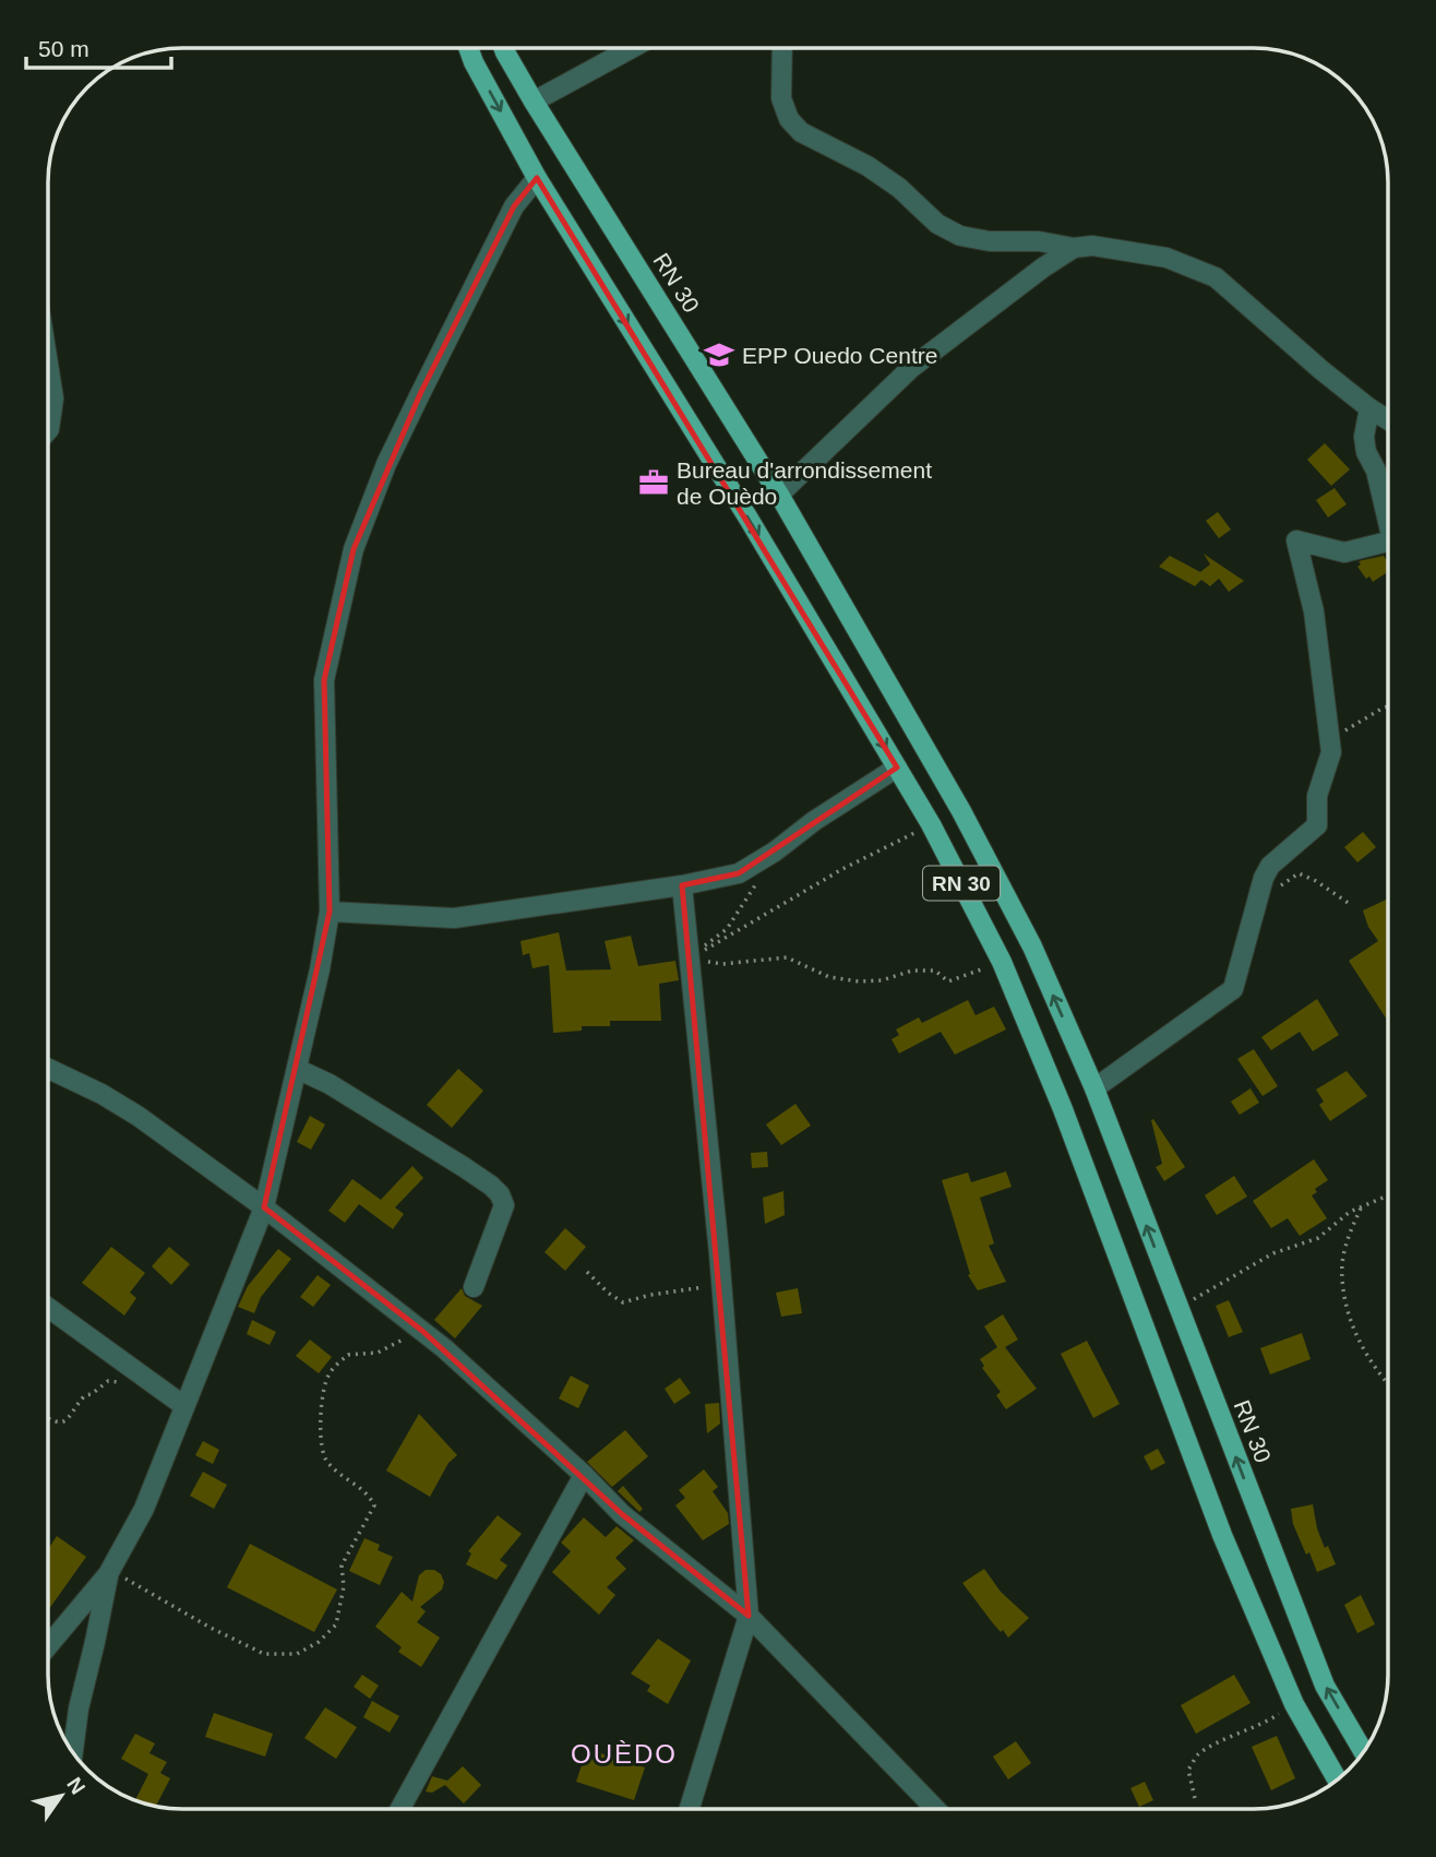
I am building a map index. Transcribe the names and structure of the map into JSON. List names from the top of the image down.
{
  "streets": {
    "main road": ["RN 30"]
  },
  "districts": ["OUÈDO"],
  "places": {
    "school or university": ["EPP Ouedo Centre"],
    "office": ["Bureau d'arrondissement de Ouèdo"]
  },
  "scale_bar": "50 m",
  "north": "top right"
}
